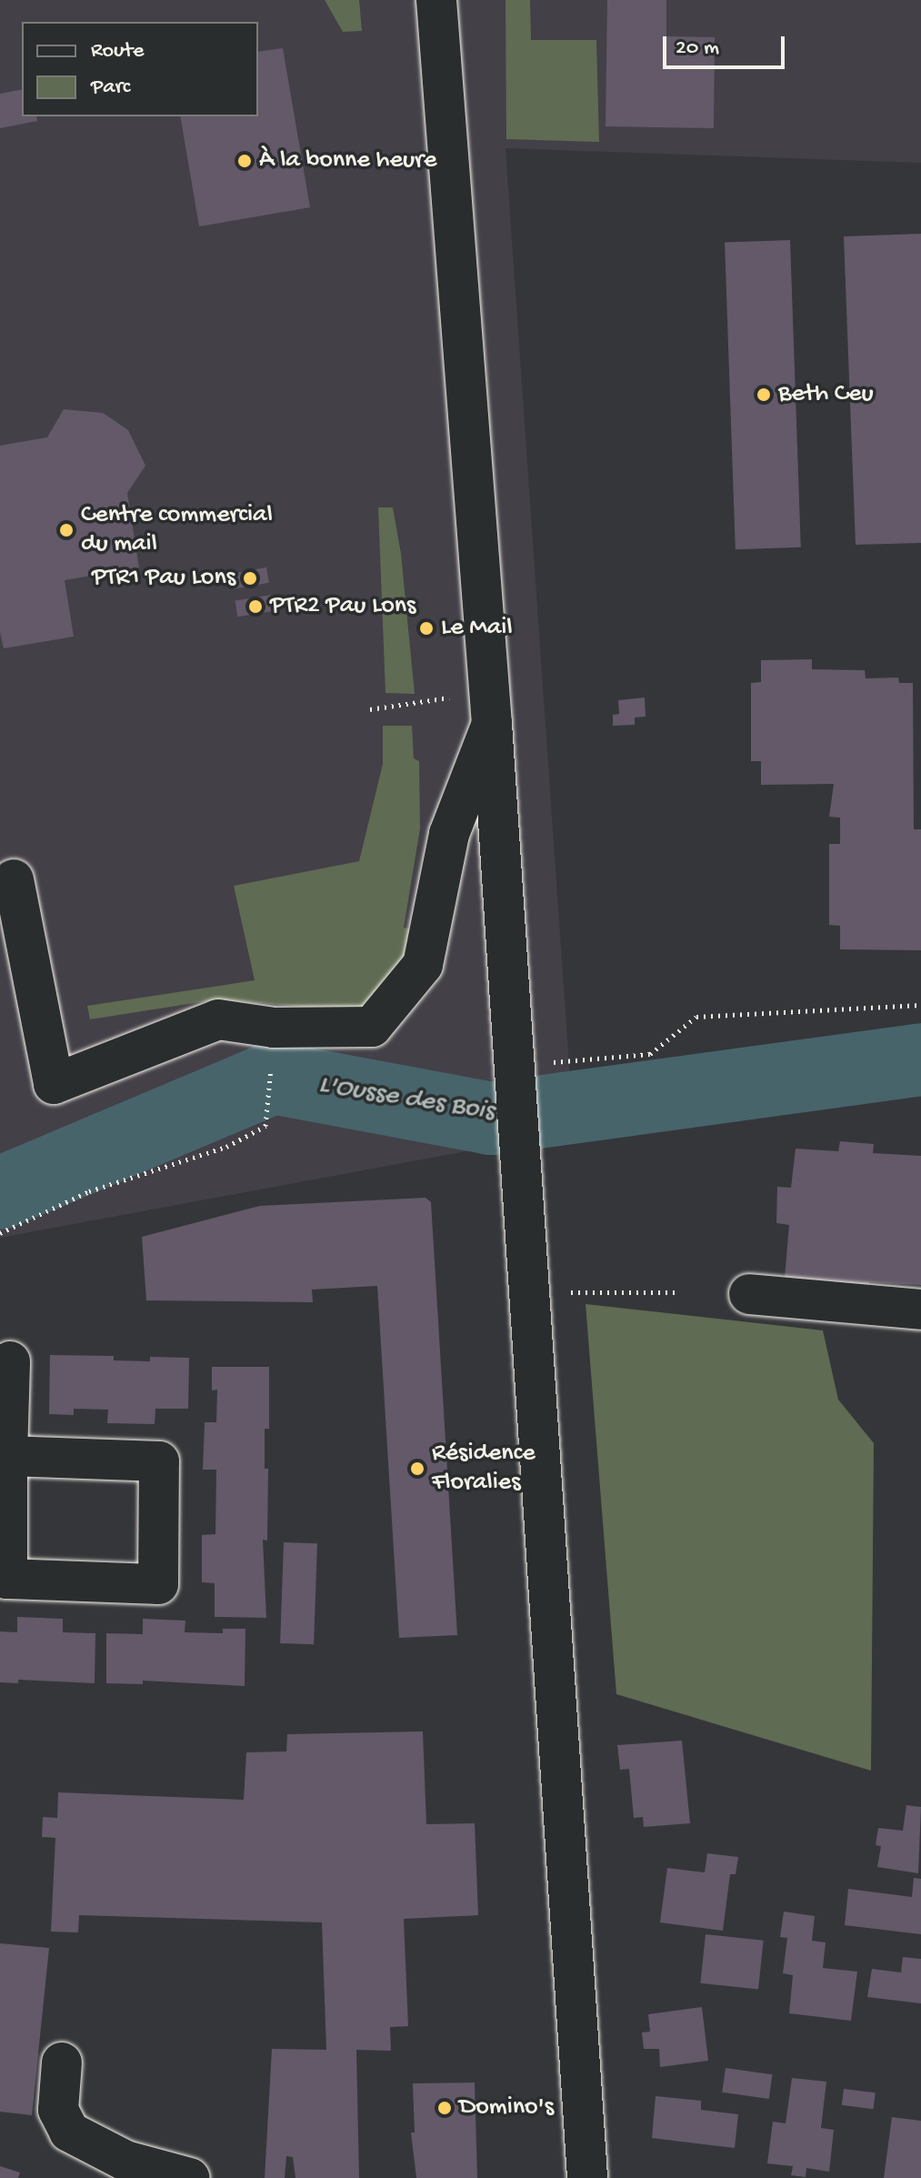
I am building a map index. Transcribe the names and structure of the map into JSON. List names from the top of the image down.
{
  "water": ["L'Ousse des Bois"],
  "places": [
    "À la bonne heure",
    "Beth Ceu",
    "Centre commercial du mail",
    "PTR1 Pau Lons",
    "PTR2 Pau Lons",
    "Le Mail",
    "Résidence Floralies",
    "Domino's"
  ],
  "legend": ["Route", "Parc"],
  "scale_bar": "20 m"
}
